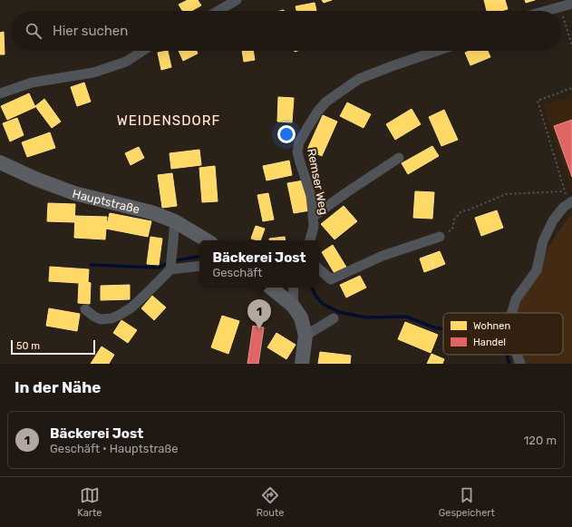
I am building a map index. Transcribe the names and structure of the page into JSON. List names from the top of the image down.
{
  "streets": {
    "main road": ["Hauptstraße"],
    "street": ["Remser Weg"]
  },
  "districts": ["WEIDENSDORF"],
  "legend": ["Wohnen", "Handel"],
  "scale_bar": "50 m",
  "page": {
    "search": "Hier suchen",
    "popup": ["Bäckerei Jost", "Geschäft"],
    "pins": "1",
    "scale": "50 m",
    "heading": "In der Nähe",
    "list": [
      {
        "mark": "1",
        "name": "Bäckerei Jost",
        "note": "Geschäft · Hauptstraße",
        "value": "120 m"
      }
    ],
    "nav": ["Karte", "Route", "Gespeichert"]
  }
}
